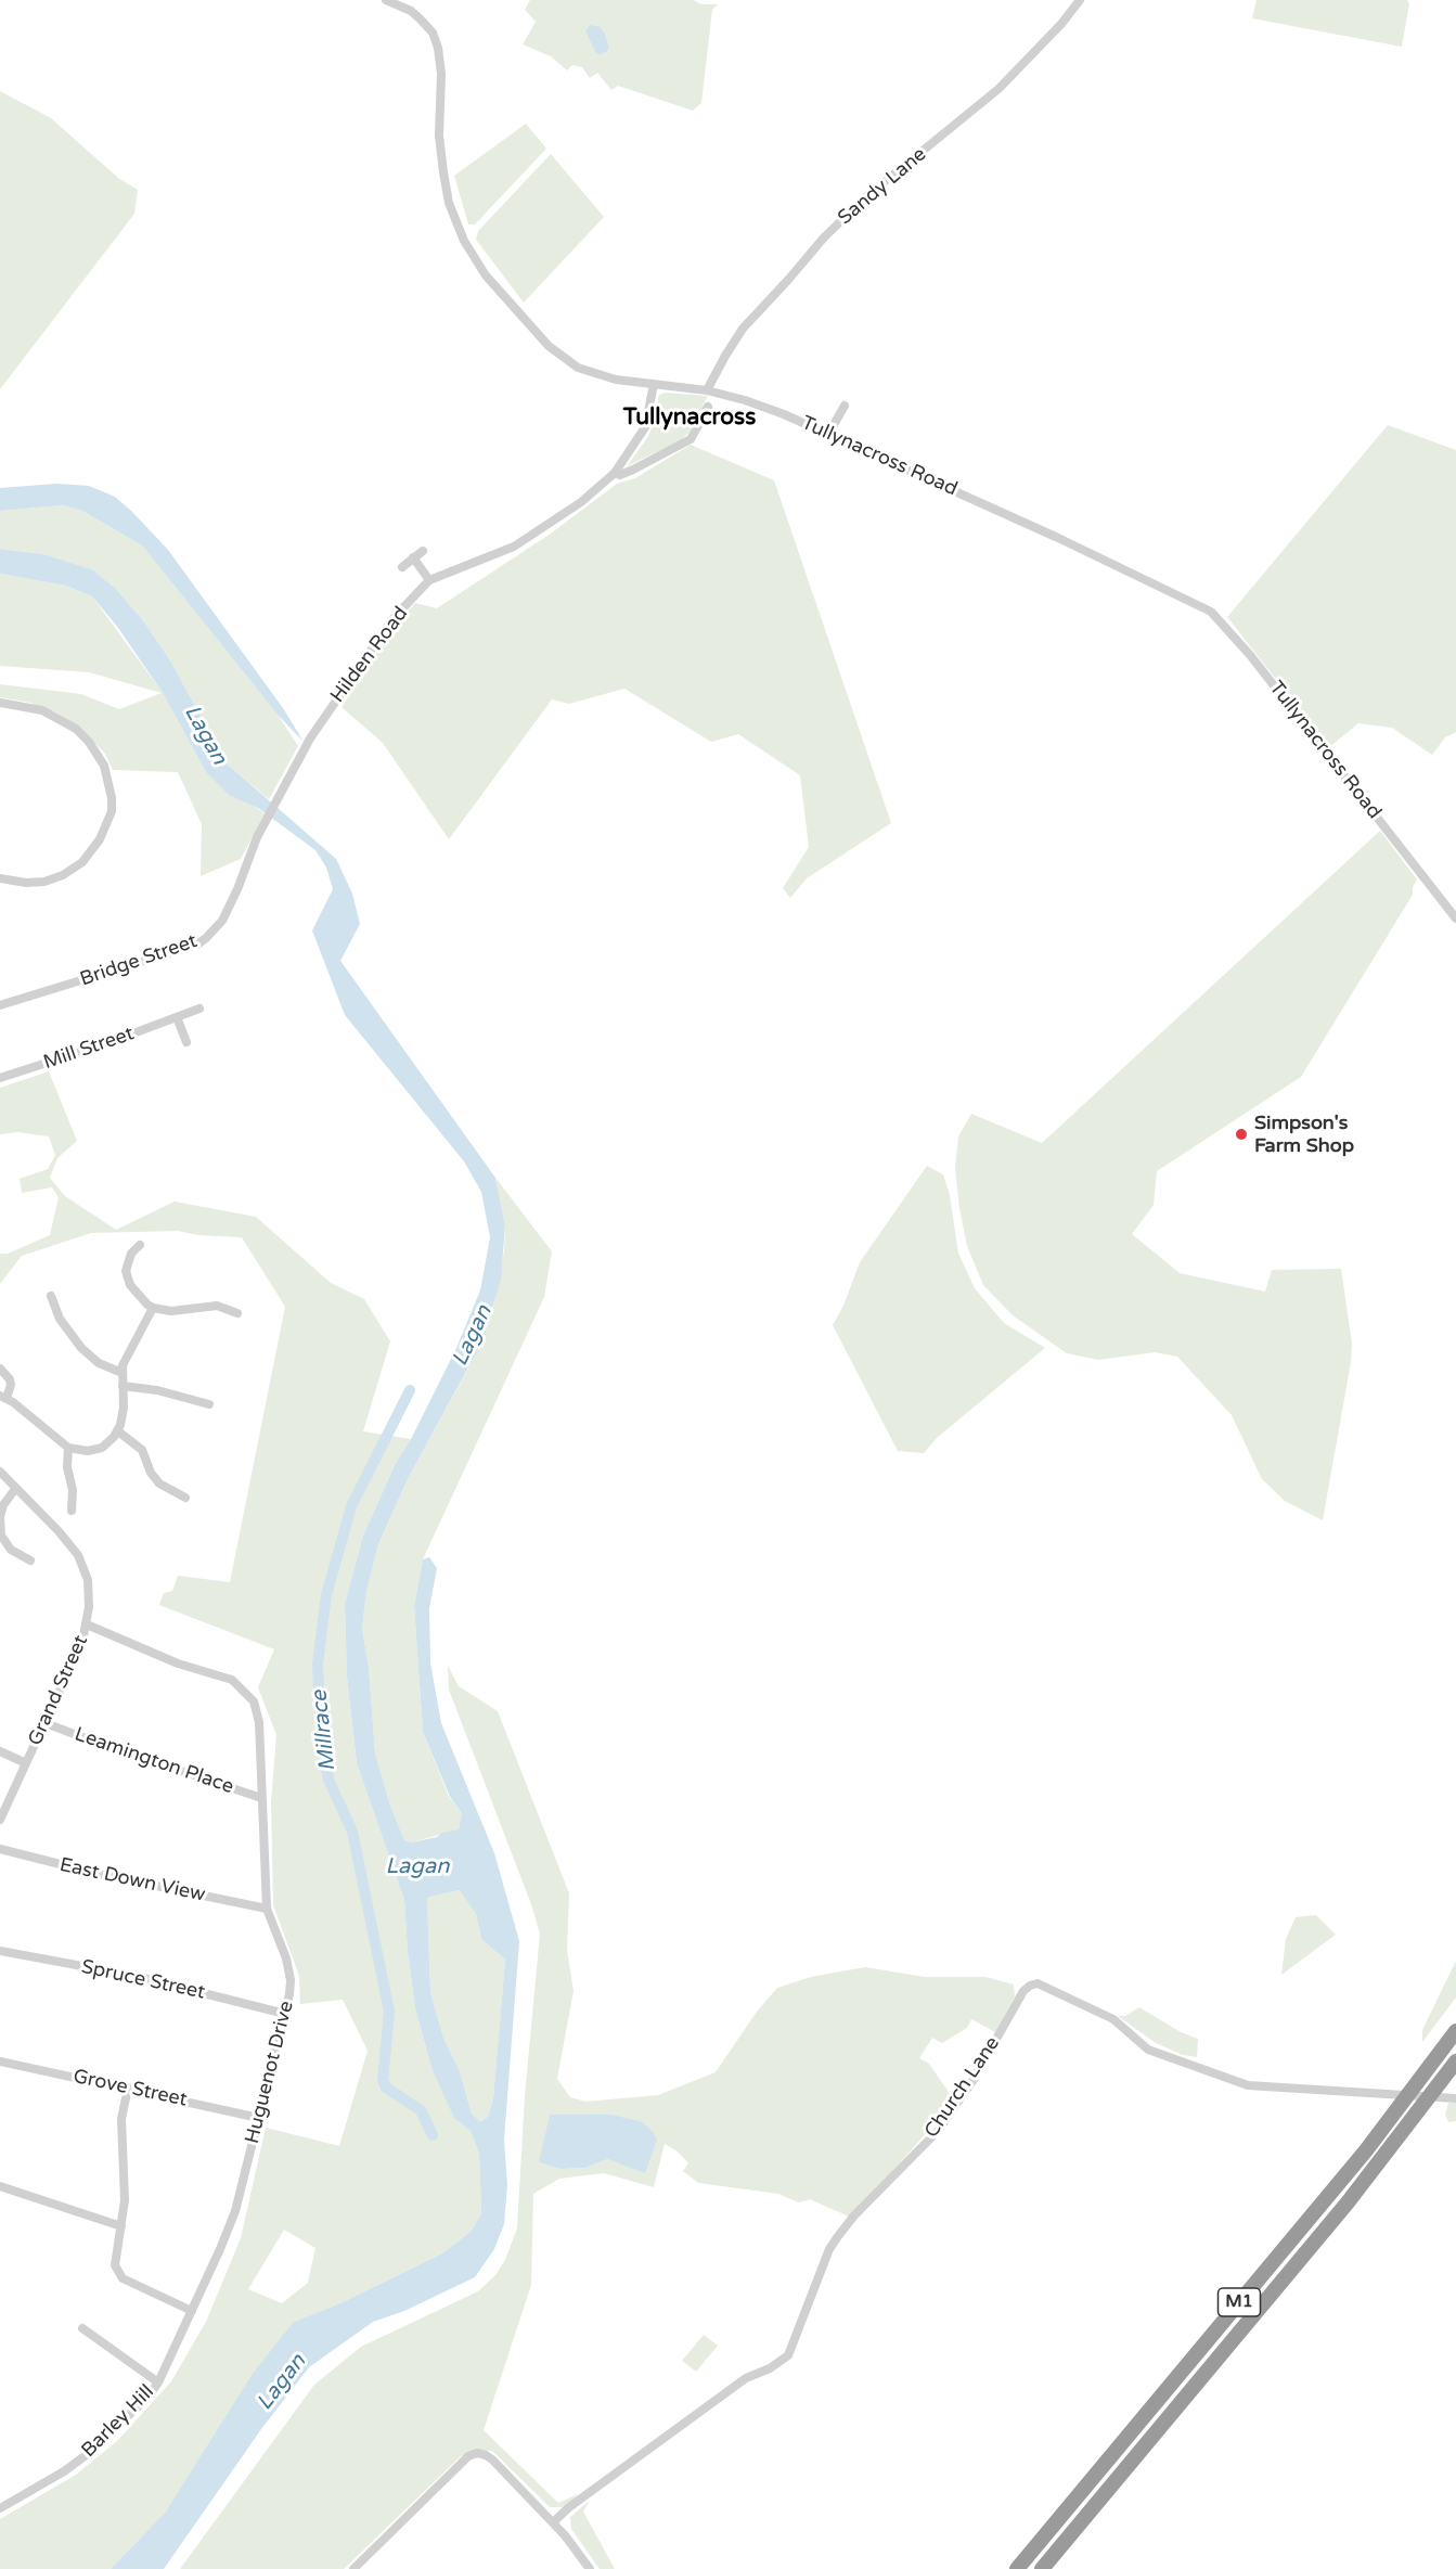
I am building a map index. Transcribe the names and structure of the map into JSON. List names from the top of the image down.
{
  "streets": {
    "highway": ["M1"],
    "street": [
      "Sandy Lane",
      "Tullynacross Road",
      "Hilden Road",
      "Bridge Street",
      "Mill Street",
      "Grand Street",
      "Leamington Place",
      "East Down View",
      "Spruce Street",
      "Huguenot Drive",
      "Church Lane",
      "Grove Street",
      "Barley Hill"
    ]
  },
  "crossings": [
    ["Sandy Lane", "Tullynacross Road"],
    ["Tullynacross Road", "Hilden Road"],
    ["Hilden Road", "Bridge Street"],
    ["Grand Street", "Leamington Place"],
    ["Grand Street", "Huguenot Drive"],
    ["Leamington Place", "Huguenot Drive"],
    ["East Down View", "Huguenot Drive"],
    ["Spruce Street", "Huguenot Drive"],
    ["Huguenot Drive", "Grove Street"],
    ["Huguenot Drive", "Barley Hill"]
  ],
  "districts": ["Tullynacross"],
  "water": ["Lagan", "Millrace"],
  "places": ["Simpson's Farm Shop"]
}
